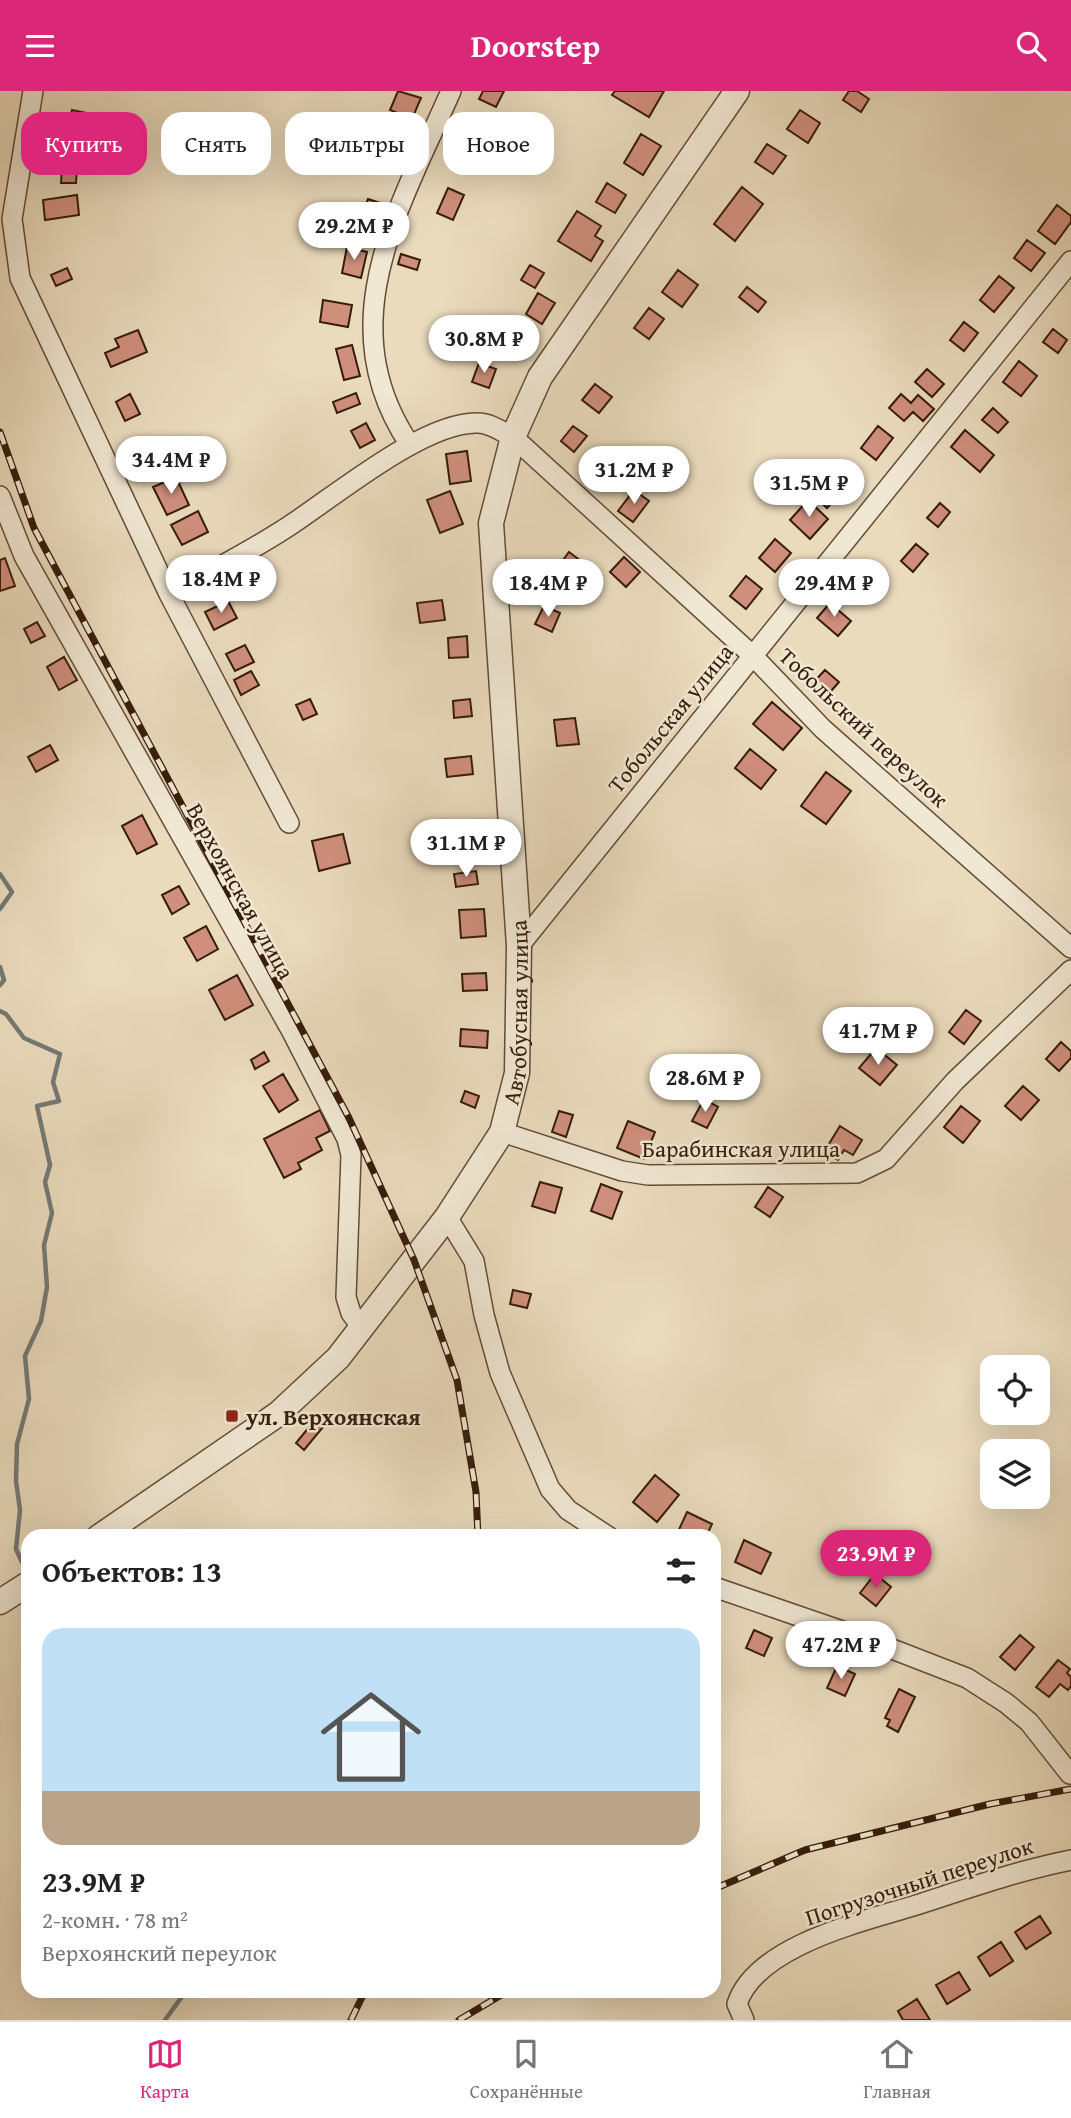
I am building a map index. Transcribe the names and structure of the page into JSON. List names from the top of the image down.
{
  "streets": {
    "street": [
      "Тобольская улица",
      "Тобольский переулок",
      "Верхоянская улица",
      "Автобусная улица",
      "Барабинская улица",
      "Погрузочный переулок"
    ]
  },
  "crossings": [
    ["Тобольская улица", "Тобольский переулок"],
    ["Тобольская улица", "Автобусная улица"],
    ["Тобольский переулок", "Автобусная улица"],
    ["Верхоянская улица", "Автобусная улица"],
    ["Автобусная улица", "Барабинская улица"]
  ],
  "places": {
    "transit": ["ул. Верхоянская"]
  },
  "page": {
    "header": "Doorstep",
    "chip": [
      "Купить",
      "Снять",
      "Фильтры",
      "Новое"
    ],
    "price": [
      "29.2M ₽",
      "30.8M ₽",
      "34.4M ₽",
      "31.2M ₽",
      "31.5M ₽",
      "18.4M ₽",
      "18.4M ₽",
      "29.4M ₽",
      "31.1M ₽",
      "41.7M ₽",
      "28.6M ₽",
      "23.9M ₽",
      "47.2M ₽"
    ],
    "heading": "Объектов: 13",
    "list": [
      {
        "name": "23.9M ₽",
        "note": "2-комн. · 78 m² · Верхоянский переулок"
      }
    ],
    "tabs": ["Карта", "Сохранённые", "Главная"]
  }
}
